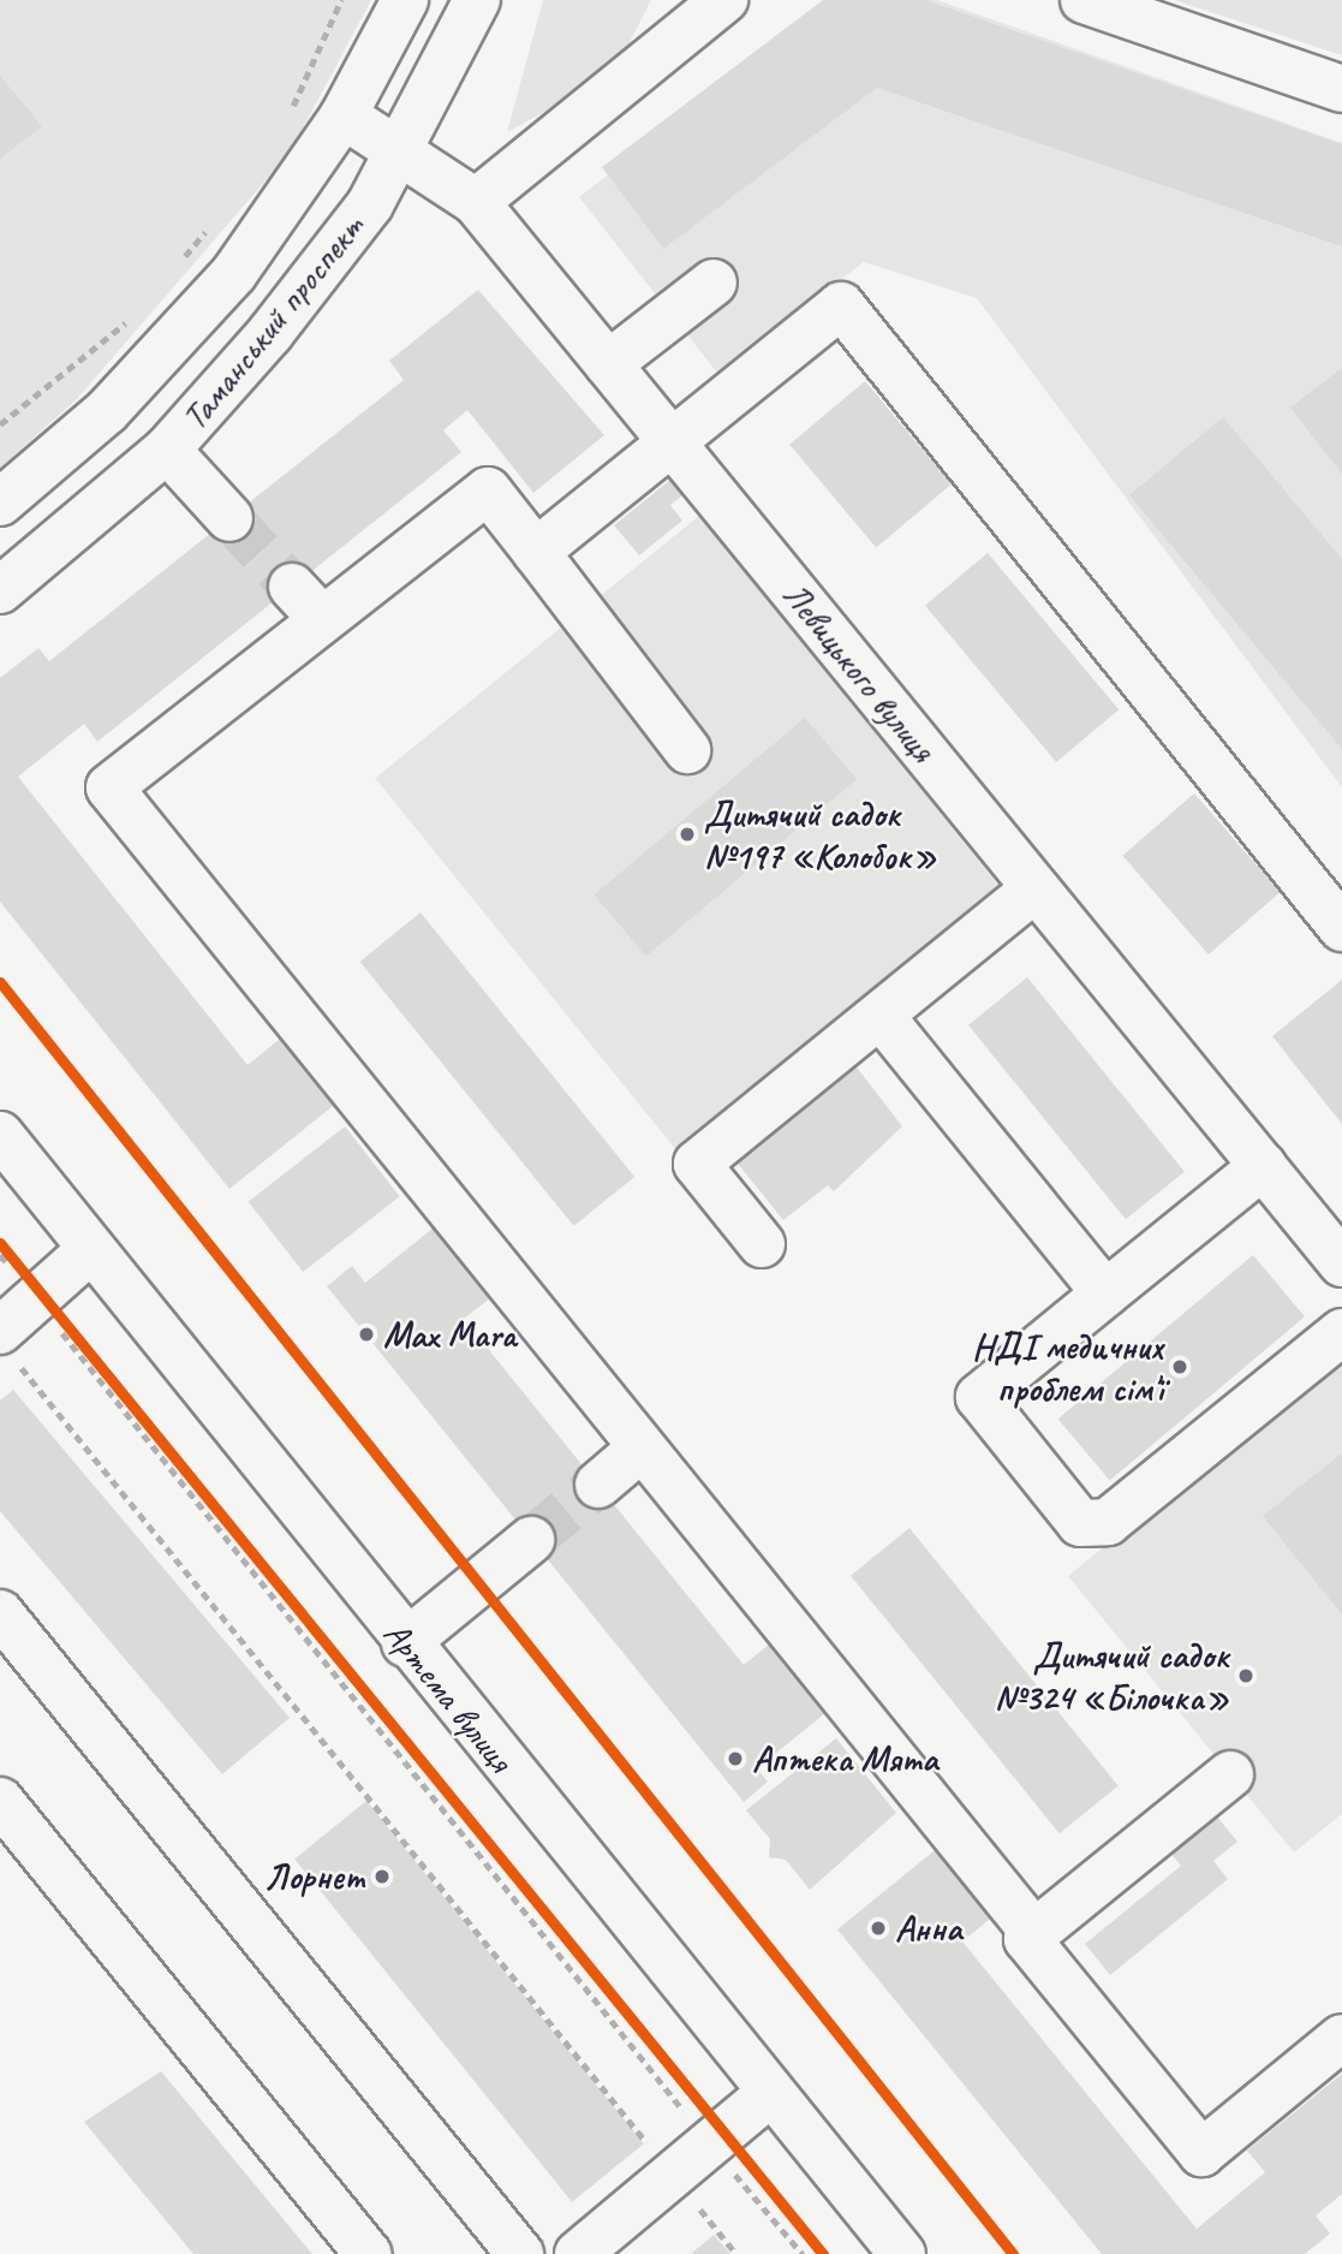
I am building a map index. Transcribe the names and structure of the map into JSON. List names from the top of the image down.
{
  "streets": {
    "street": ["Таманський проспект", "Левицького вулиця", "Артема вулиця"]
  },
  "crossings": [
    ["Таманський проспект", "Левицького вулиця"]
  ],
  "places": [
    "Дитячий садок №197 «Колобок»",
    "Max Mara",
    "НДІ медичних проблем сім'ї",
    "Дитячий садок №324 «Білочка»",
    "Аптека Мята",
    "Лорнет",
    "Анна"
  ]
}
